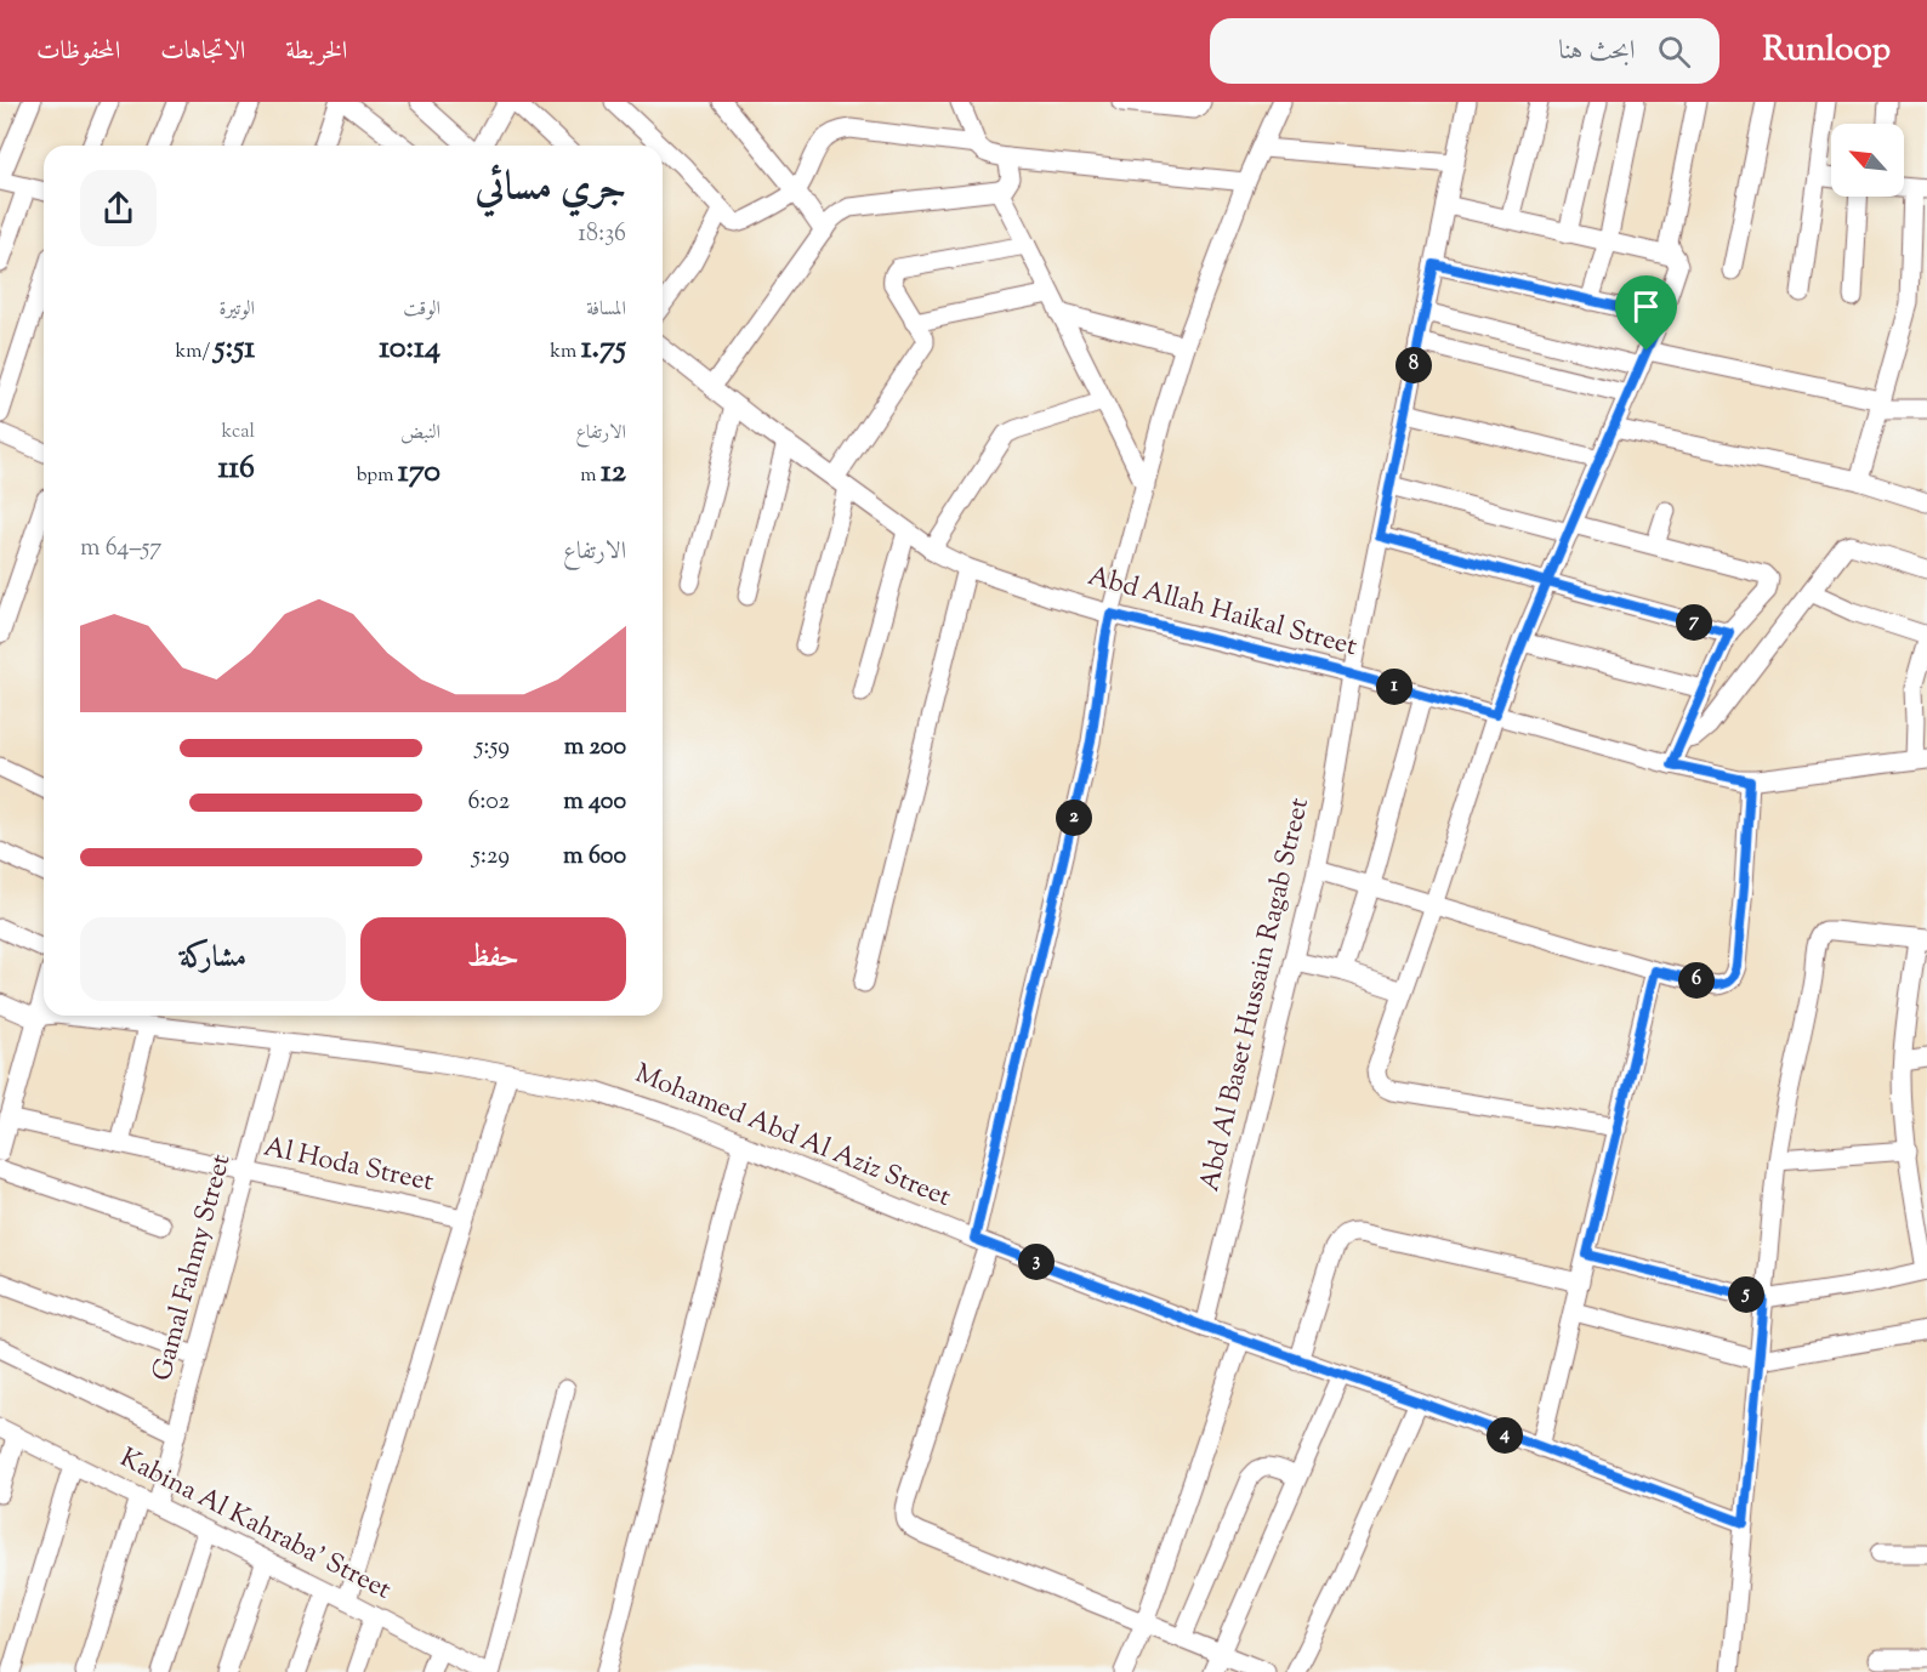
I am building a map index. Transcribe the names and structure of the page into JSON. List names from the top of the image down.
{
  "streets": {
    "street": [
      "Abd Allah Haikal Street",
      "Abd Al Baset Hussain Ragab Street",
      "Mohamed Abd Al Aziz Street",
      "Al Hoda Street",
      "Gamal Fahmy Street",
      "Kabina Al Kahraba' Street"
    ]
  },
  "crossings": [
    ["Abd Allah Haikal Street", "Abd Al Baset Hussain Ragab Street"],
    ["Abd Al Baset Hussain Ragab Street", "Mohamed Abd Al Aziz Street"],
    ["Mohamed Abd Al Aziz Street", "Gamal Fahmy Street"],
    ["Al Hoda Street", "Gamal Fahmy Street"],
    ["Gamal Fahmy Street", "Kabina Al Kahraba' Street"]
  ],
  "north": "top left",
  "page": {
    "header": "Runloop",
    "search": "ابحث هنا",
    "nav": ["الخريطة", "الاتجاهات", "المحفوظات"],
    "heading": ["جري مسائي", "18:36"],
    "stats": [
      ["المسافة", "1.75 km"],
      ["الوقت", "10:14"],
      ["الوتيرة", "5:51 /km"],
      ["الارتفاع", "12 m"],
      ["النبض", "170 bpm"],
      ["kcal", "116"]
    ],
    "pins": [
      "8",
      "7",
      "1",
      "2",
      "6",
      "3",
      "5",
      "4"
    ],
    "chart": ["الارتفاع", "57–64 m"],
    "list": [
      {
        "name": "200 m",
        "note": "5:59"
      },
      {
        "name": "400 m",
        "note": "6:02"
      },
      {
        "name": "600 m",
        "note": "5:29"
      }
    ],
    "buttons": ["حفظ", "مشاركة"]
  }
}
